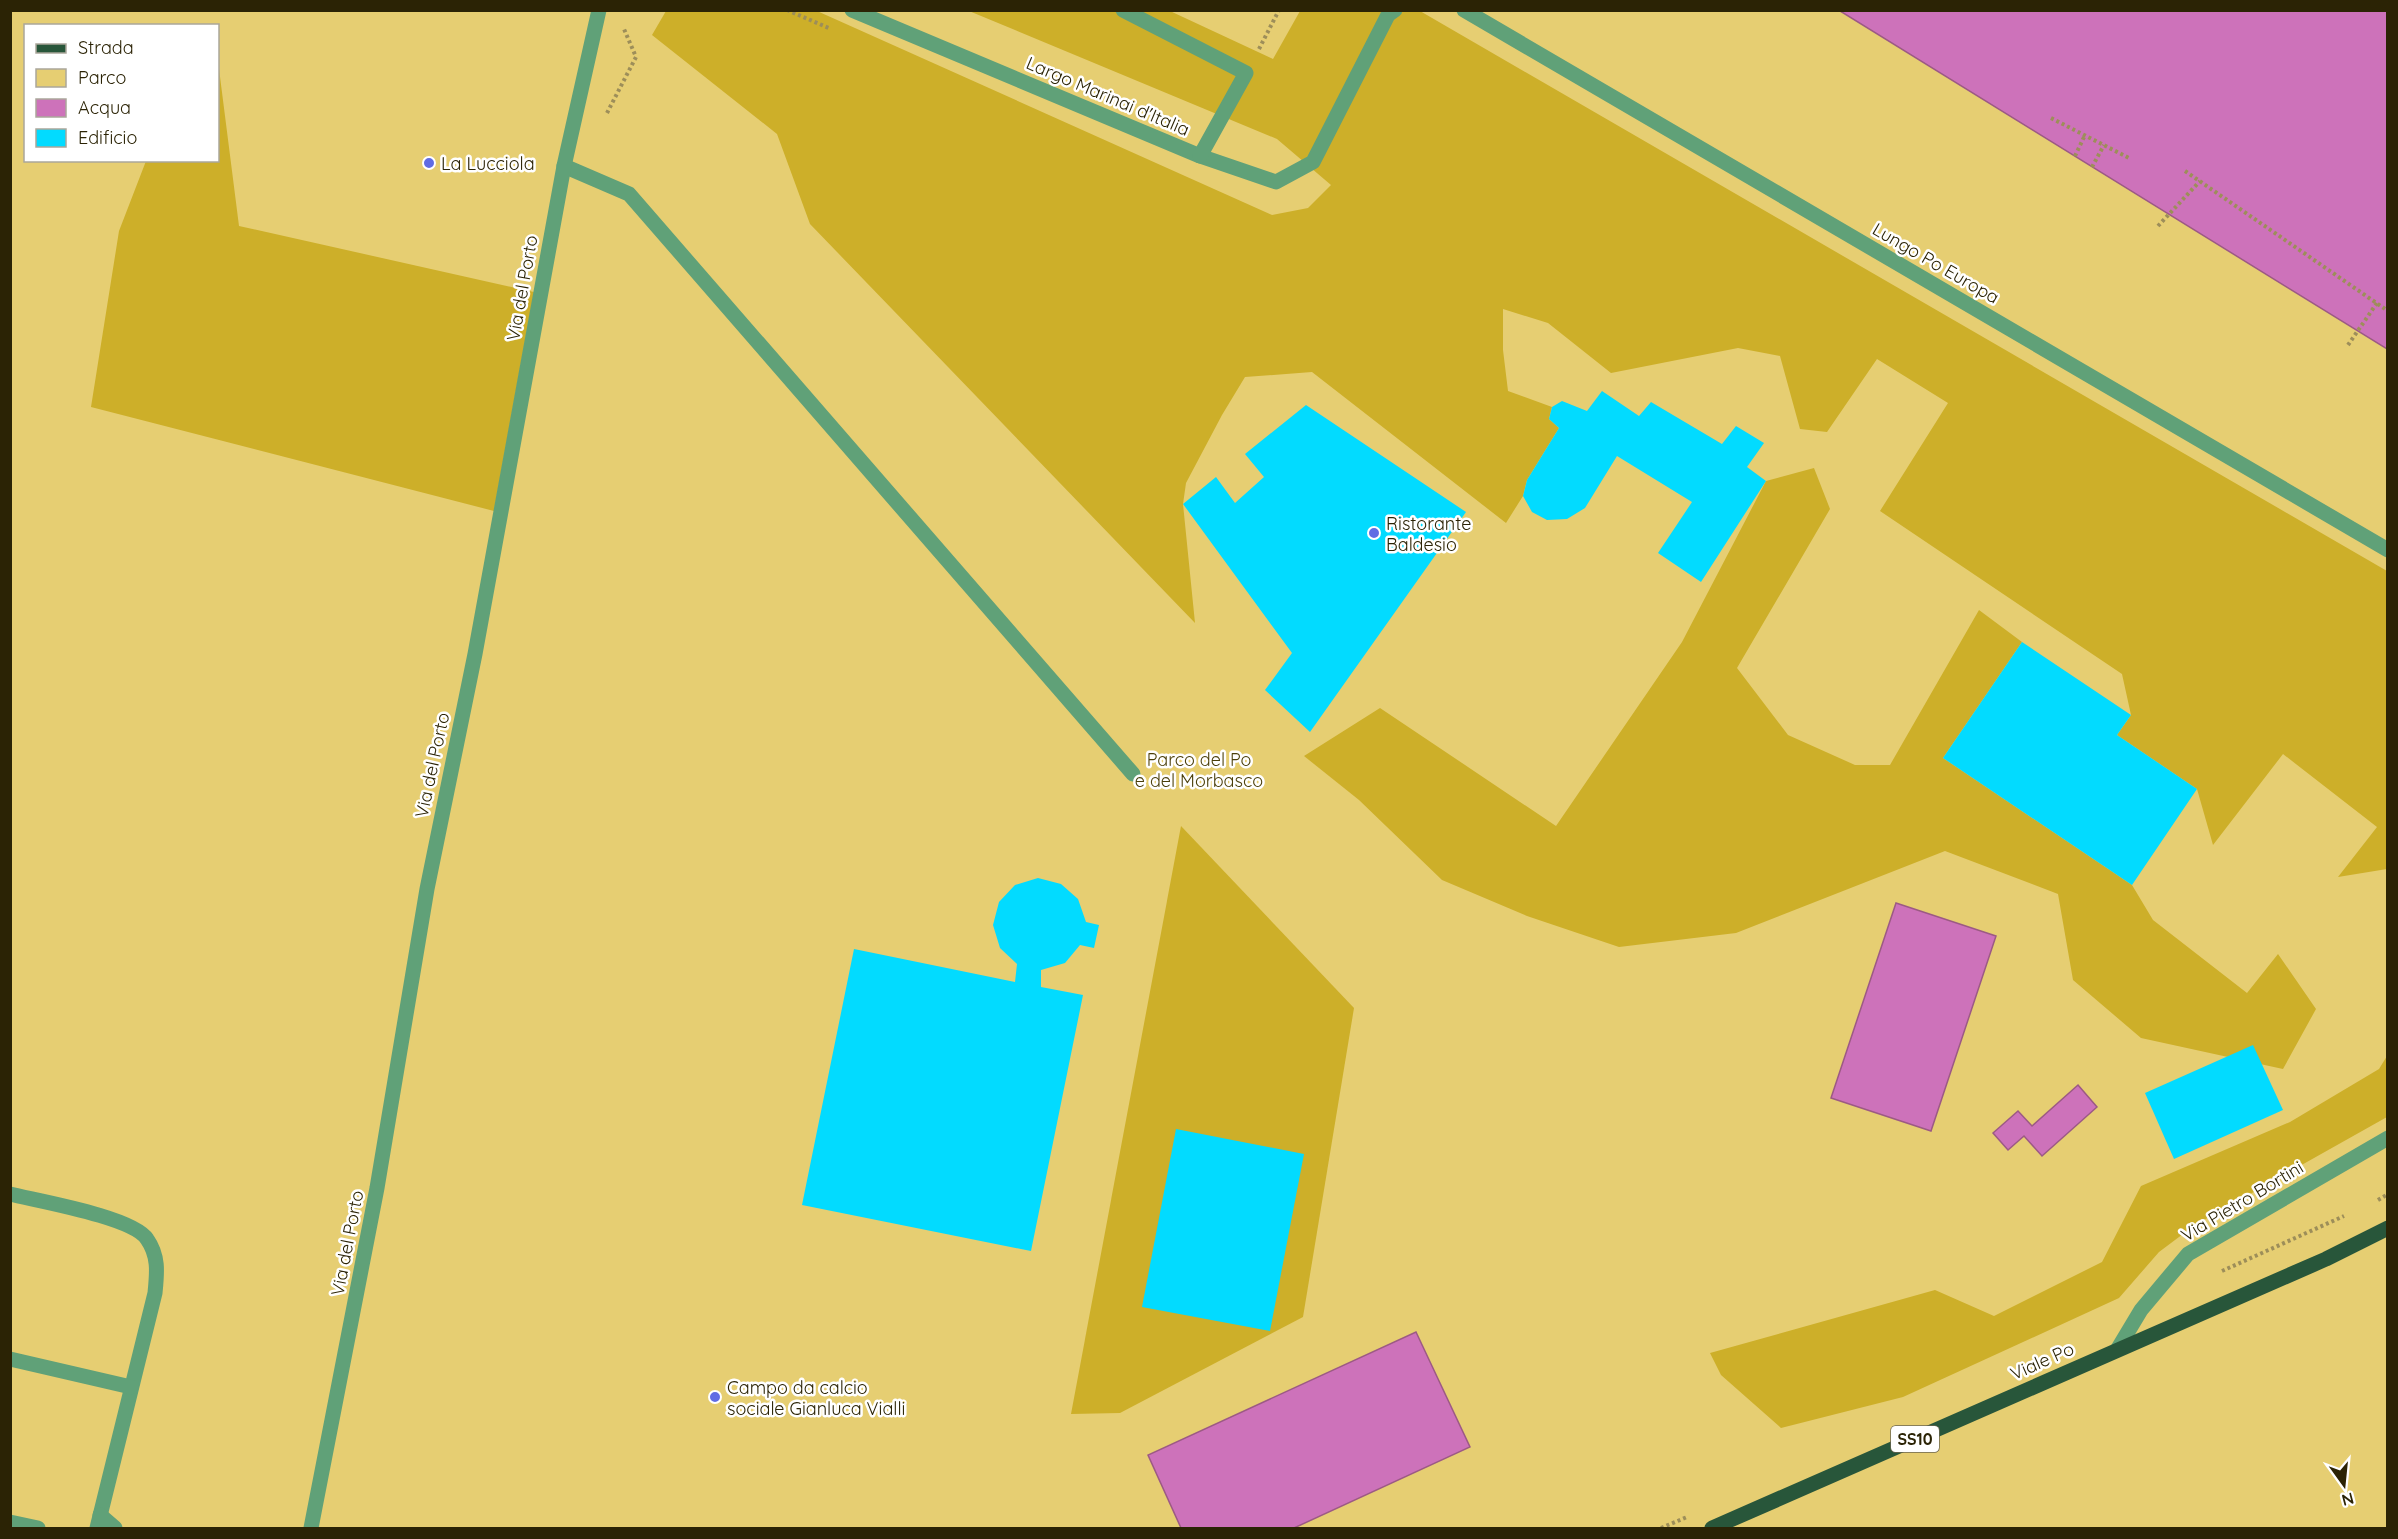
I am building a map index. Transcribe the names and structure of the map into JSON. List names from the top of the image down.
{
  "streets": {
    "main road": ["Viale Po", "SS10"],
    "street": [
      "Largo Marinai d'Italia",
      "Lungo Po Europa",
      "Via del Porto",
      "Via Pietro Bortini"
    ]
  },
  "crossings": [
    ["Via Pietro Bortini", "Viale Po"]
  ],
  "parks": ["Parco del Po e del Morbasco"],
  "places": ["La Lucciola", "Ristorante Baldesio", "Campo da calcio sociale Gianluca Vialli"],
  "legend": [
    "Strada",
    "Parco",
    "Acqua",
    "Edificio"
  ],
  "north": "bottom"
}
